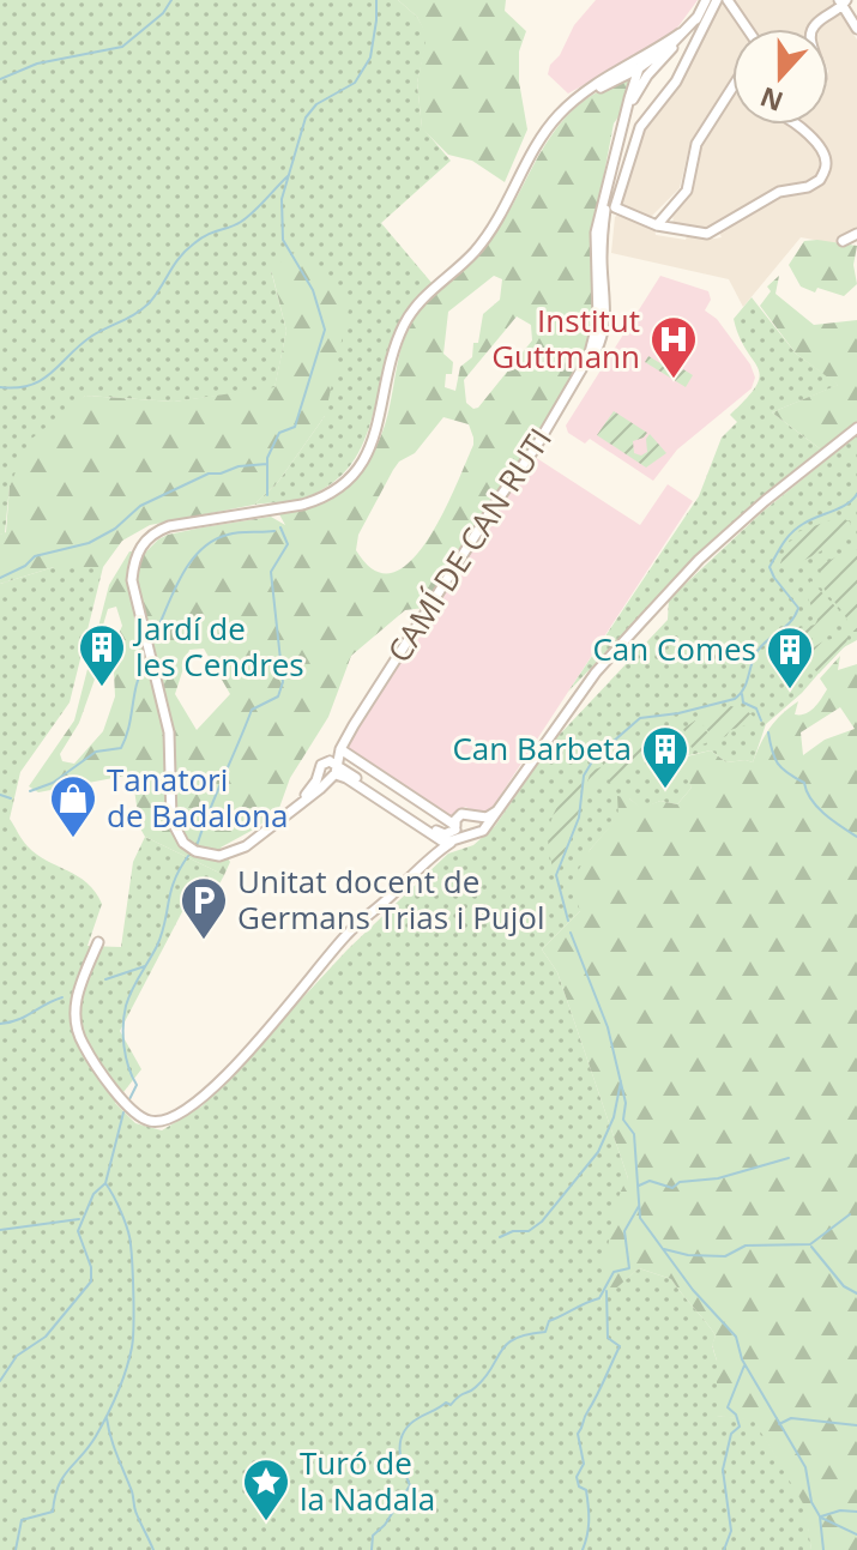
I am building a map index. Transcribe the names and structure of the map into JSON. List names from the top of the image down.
{
  "streets": {
    "street": ["CAMÍ DE CAN RUTI"]
  },
  "places": {
    "hospital": ["Institut Guttmann"],
    "building": ["Jardí de les Cendres", "Can Comes", "Can Barbeta"],
    "shop": ["Tanatori de Badalona"],
    "parking": ["Unitat docent de Germans Trias i Pujol"],
    "place": ["Turó de la Nadala"]
  },
  "north": "bottom"
}
